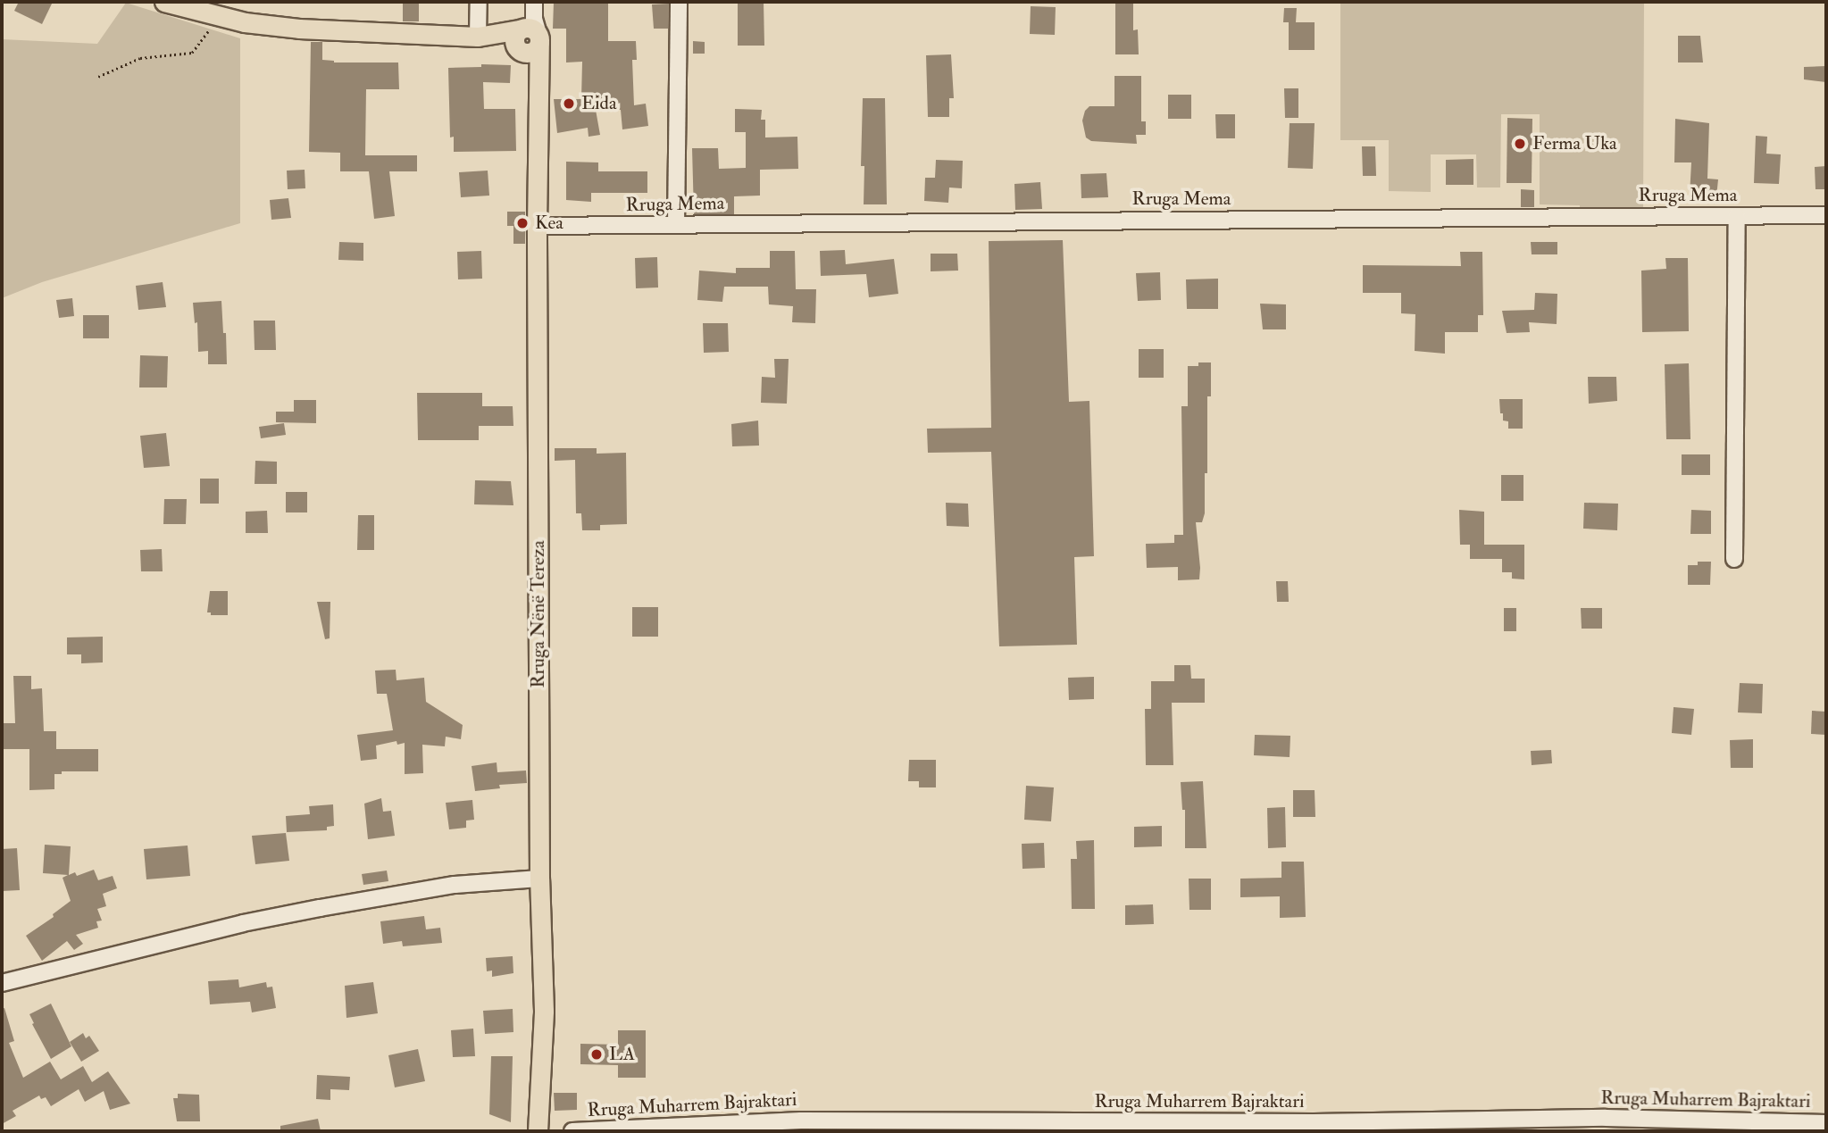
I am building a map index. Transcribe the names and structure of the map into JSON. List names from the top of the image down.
{
  "streets": {
    "main road": ["Rruga Nënë Tereza"],
    "street": ["Rruga Mema", "Rruga Muharrem Bajraktari"]
  },
  "crossings": [
    ["Rruga Mema", "Rruga Nënë Tereza"]
  ],
  "places": [
    "Eida",
    "Ferma Uka",
    "Kea",
    "LA"
  ]
}
